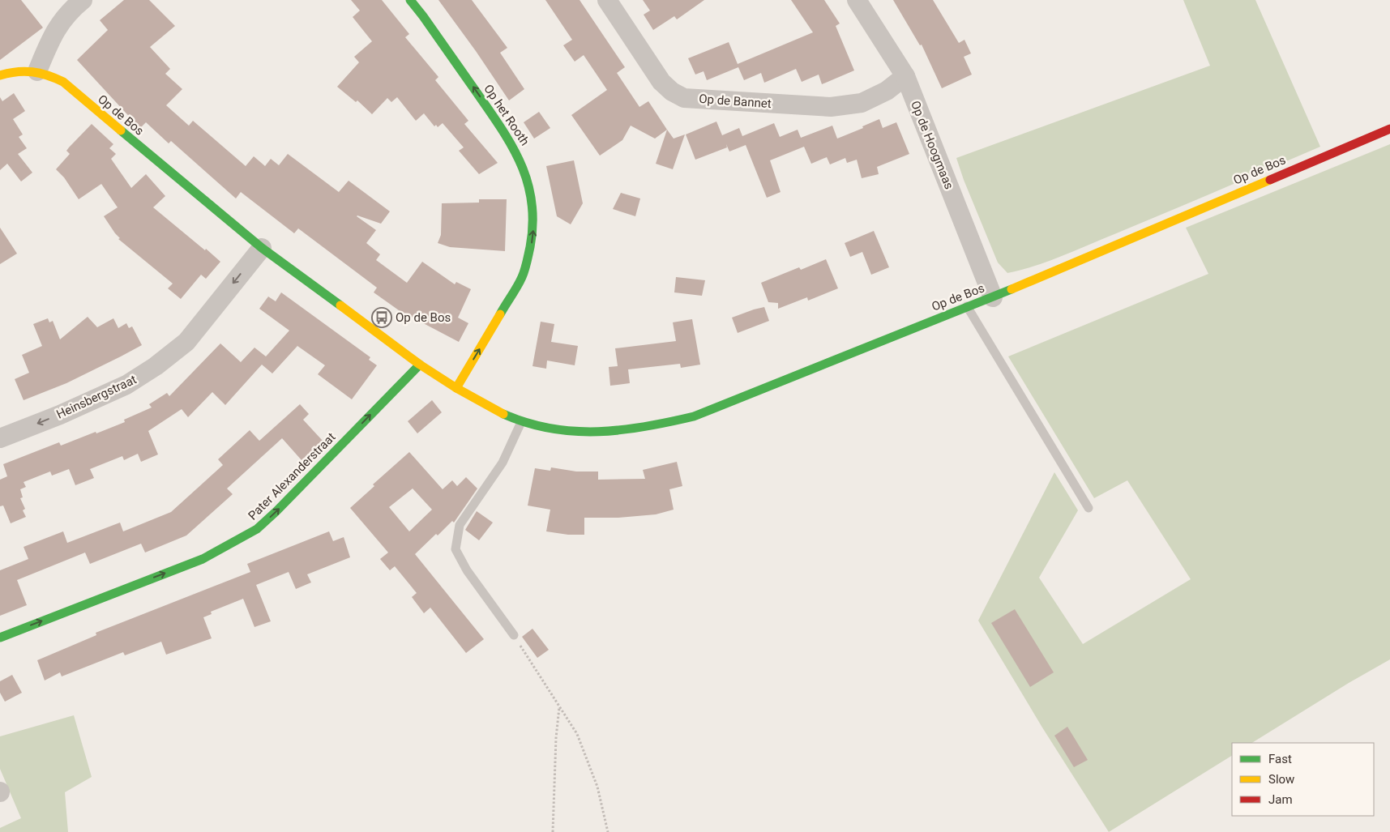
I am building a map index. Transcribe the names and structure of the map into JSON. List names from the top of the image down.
{
  "streets": {
    "street": [
      "Op de Bannet",
      "Op de Bos",
      "Op het Rooth",
      "Op de Hoogmaas",
      "Heinsbergstraat",
      "Pater Alexanderstraat"
    ]
  },
  "crossings": [
    ["Op de Bannet", "Op de Hoogmaas"],
    ["Op de Bos", "Op het Rooth"],
    ["Op de Bos", "Op de Hoogmaas"],
    ["Op de Bos", "Heinsbergstraat"],
    ["Op de Bos", "Pater Alexanderstraat"]
  ],
  "one_way": ["Op het Rooth", "Heinsbergstraat", "Pater Alexanderstraat"],
  "places": {
    "bus stop": ["Op de Bos"]
  },
  "legend": ["Fast", "Slow", "Jam"]
}
